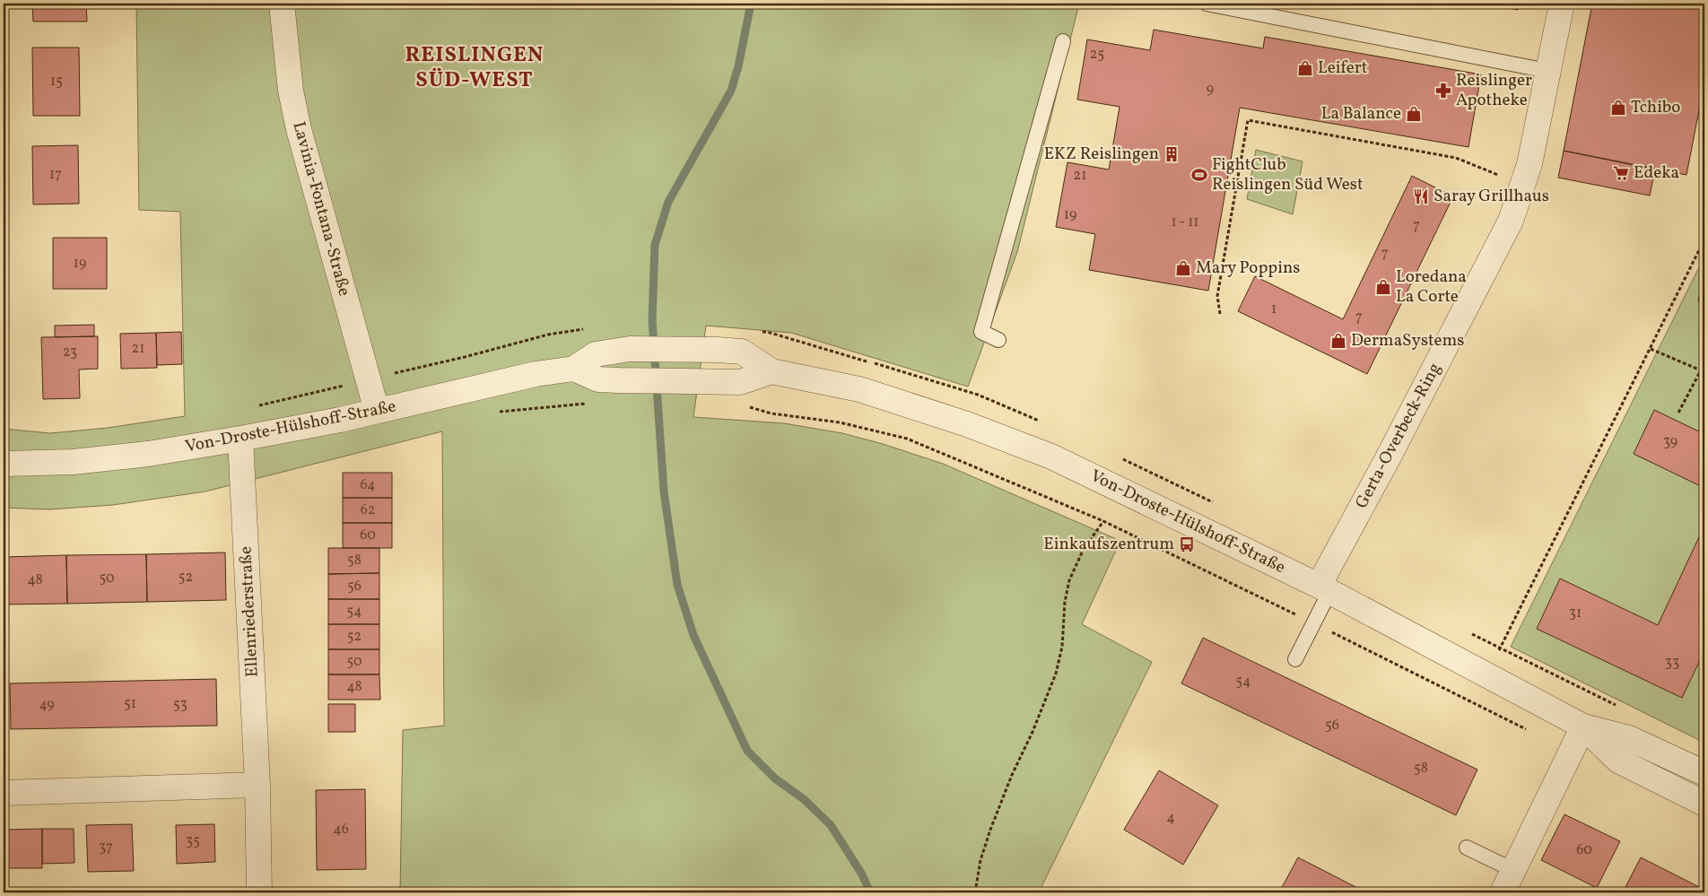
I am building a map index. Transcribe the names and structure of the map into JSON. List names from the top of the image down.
{
  "streets": {
    "street": [
      "Lavinia-Fontana-Straße",
      "Von-Droste-Hülshoff-Straße",
      "Gerta-Overbeck-Ring",
      "Ellenriederstraße"
    ]
  },
  "crossings": [
    ["Lavinia-Fontana-Straße", "Von-Droste-Hülshoff-Straße"],
    ["Von-Droste-Hülshoff-Straße", "Gerta-Overbeck-Ring"],
    ["Von-Droste-Hülshoff-Straße", "Ellenriederstraße"]
  ],
  "districts": ["REISLINGEN SÜD-WEST"],
  "places": {
    "shop": [
      "Leifert",
      "Tchibo",
      "La Balance",
      "Mary Poppins",
      "Loredana La Corte",
      "DermaSystems"
    ],
    "pharmacy": ["Reislinger Apotheke"],
    "building": ["EKZ Reislingen"],
    "supermarket": ["Edeka"],
    "sports": ["FightClub Reislingen Süd West"],
    "restaurant": ["Saray Grillhaus"],
    "bus stop": ["Einkaufszentrum"]
  },
  "house_numbers": [
    "25",
    "15",
    "9",
    "17",
    "21",
    "19",
    "1 - 11",
    "7",
    "7",
    "19",
    "1",
    "7",
    "21",
    "23",
    "39",
    "64",
    "62",
    "60",
    "58",
    "52",
    "50",
    "48",
    "56",
    "54",
    "31",
    "52",
    "50",
    "33",
    "54",
    "48",
    "51",
    "49",
    "53",
    "56",
    "58",
    "4",
    "46",
    "35",
    "37",
    "60"
  ]
}
